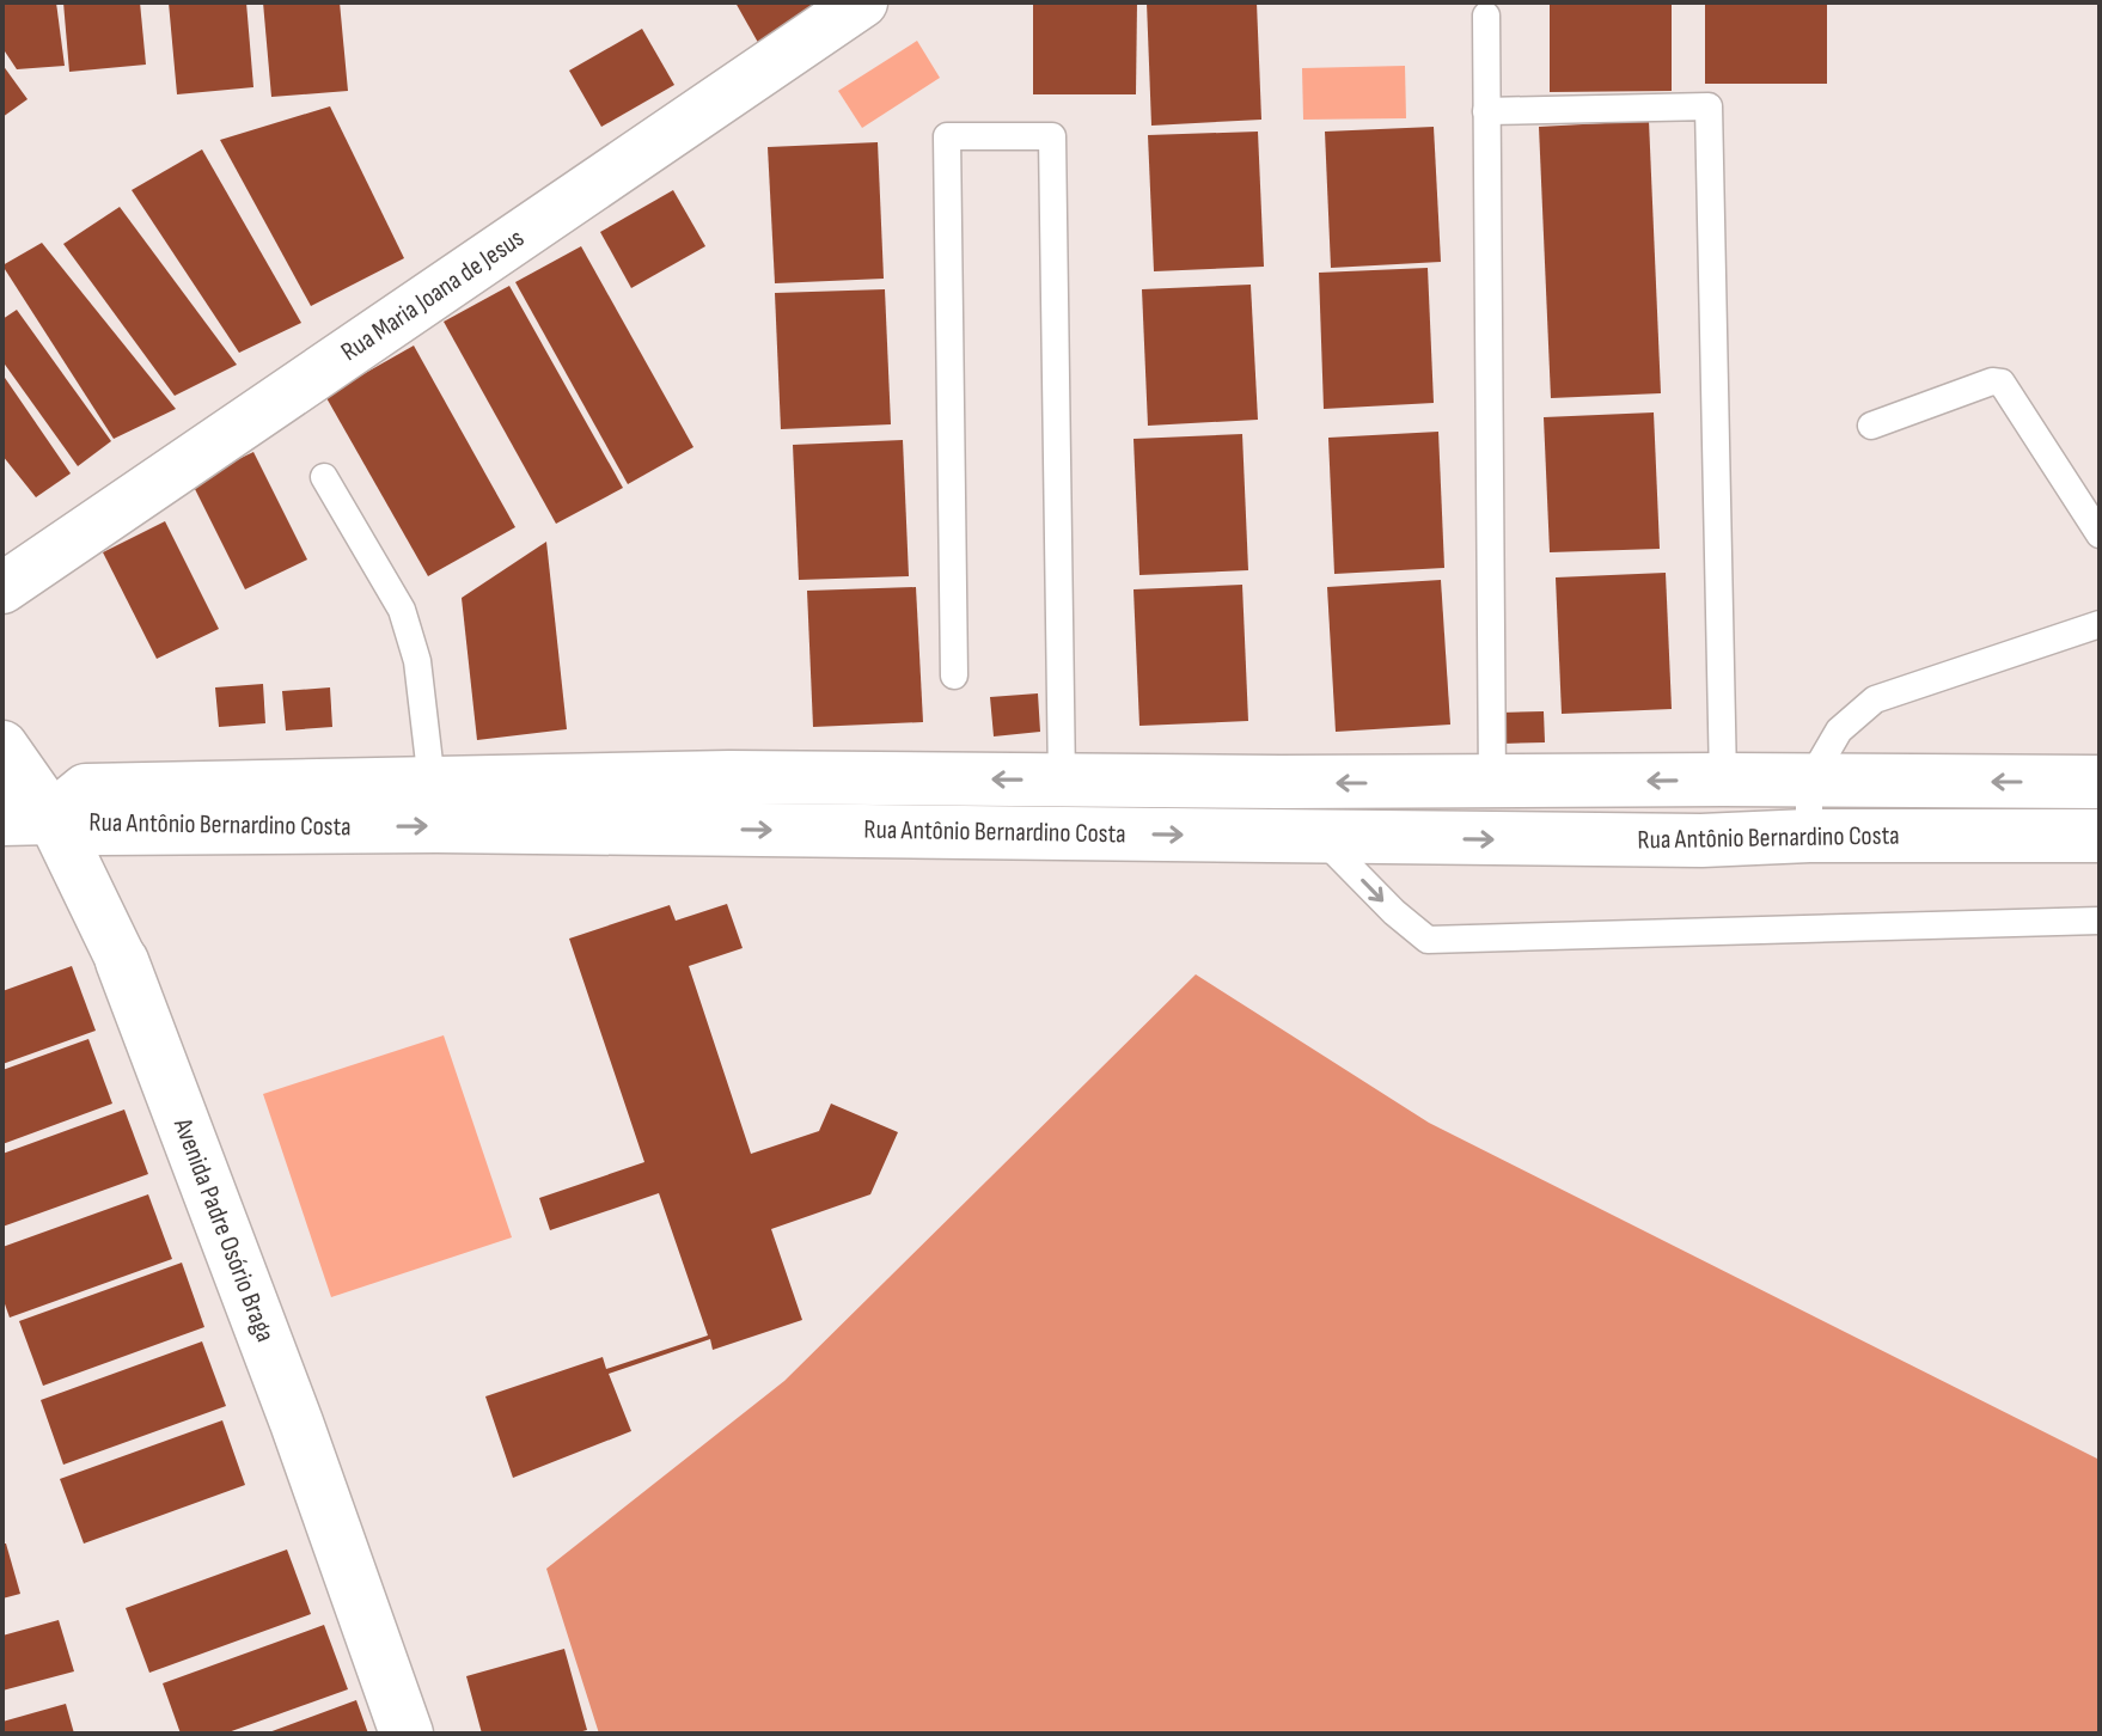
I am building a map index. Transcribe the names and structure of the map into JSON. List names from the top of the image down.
{
  "streets": {
    "street": ["Rua Maria Joana de Jesus", "Rua Antônio Bernardino Costa", "Avenida Padre Osório Braga"]
  },
  "crossings": [
    ["Rua Antônio Bernardino Costa", "Avenida Padre Osório Braga"]
  ]
}
